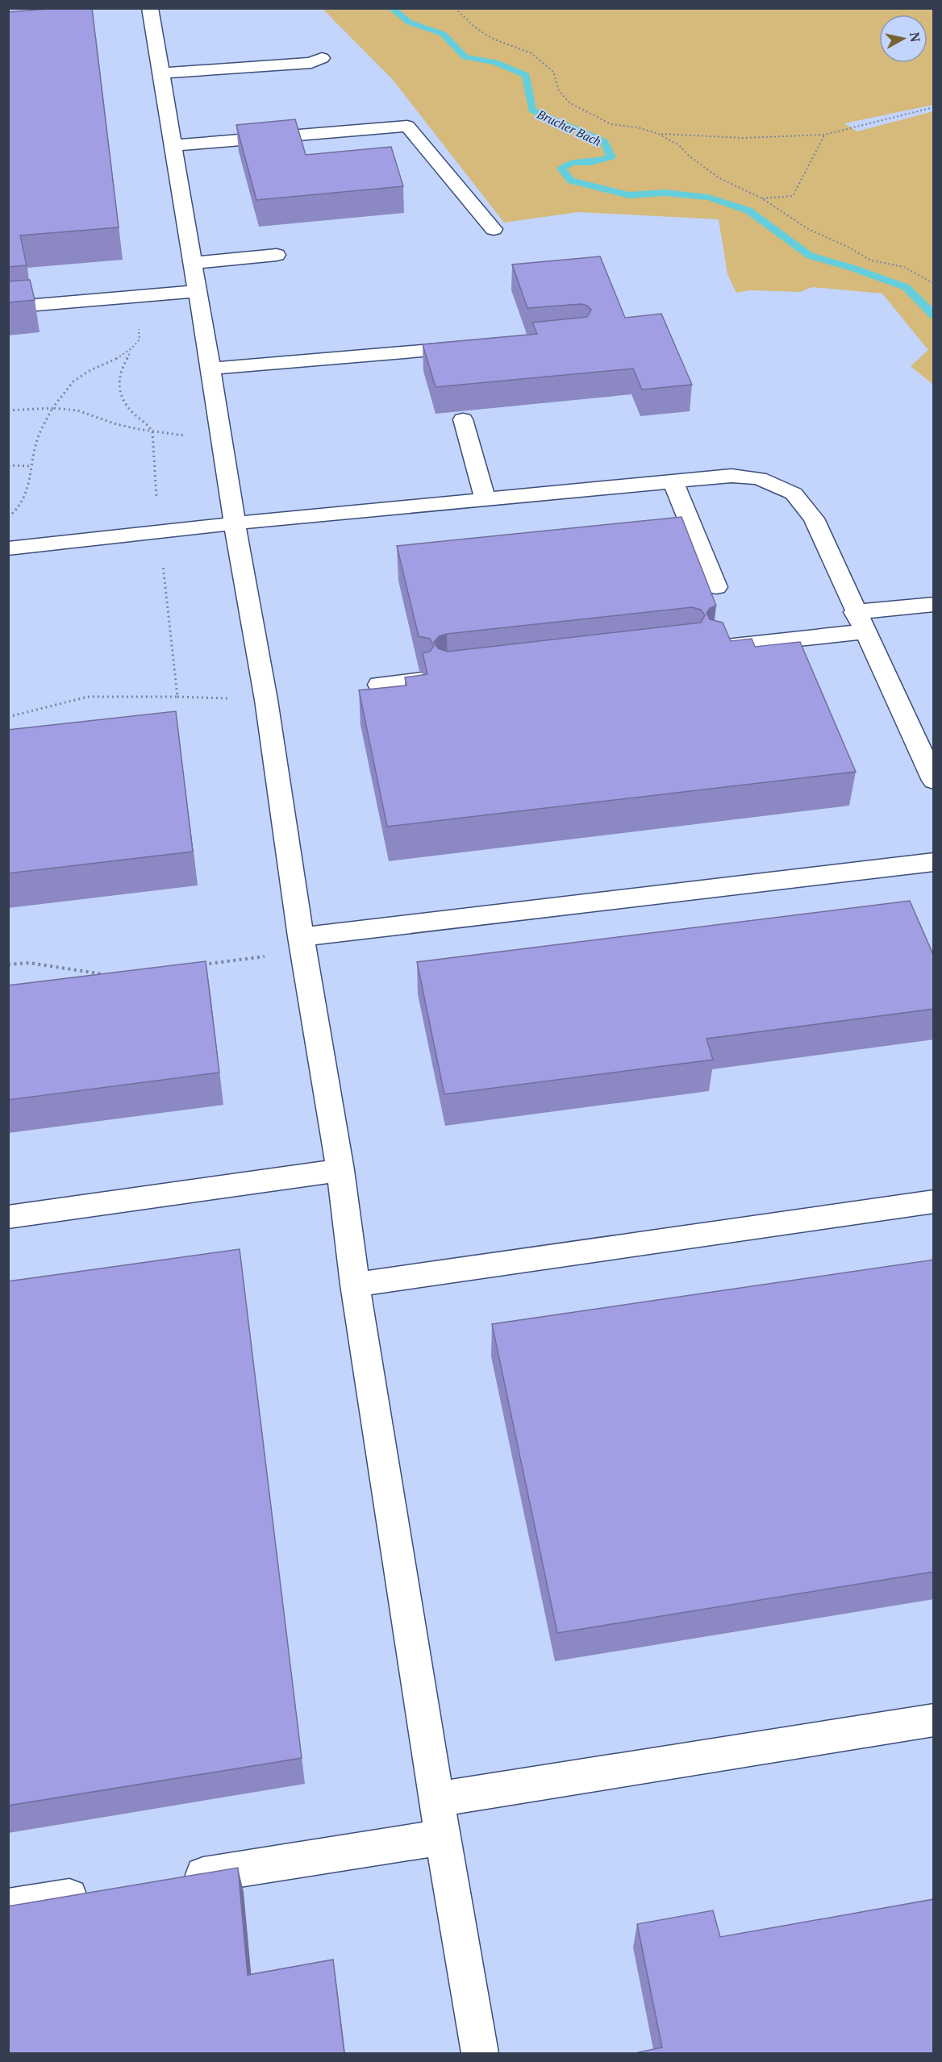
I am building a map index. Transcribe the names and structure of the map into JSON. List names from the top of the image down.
{
  "water": ["Brucher Bach"],
  "north": "right"
}
